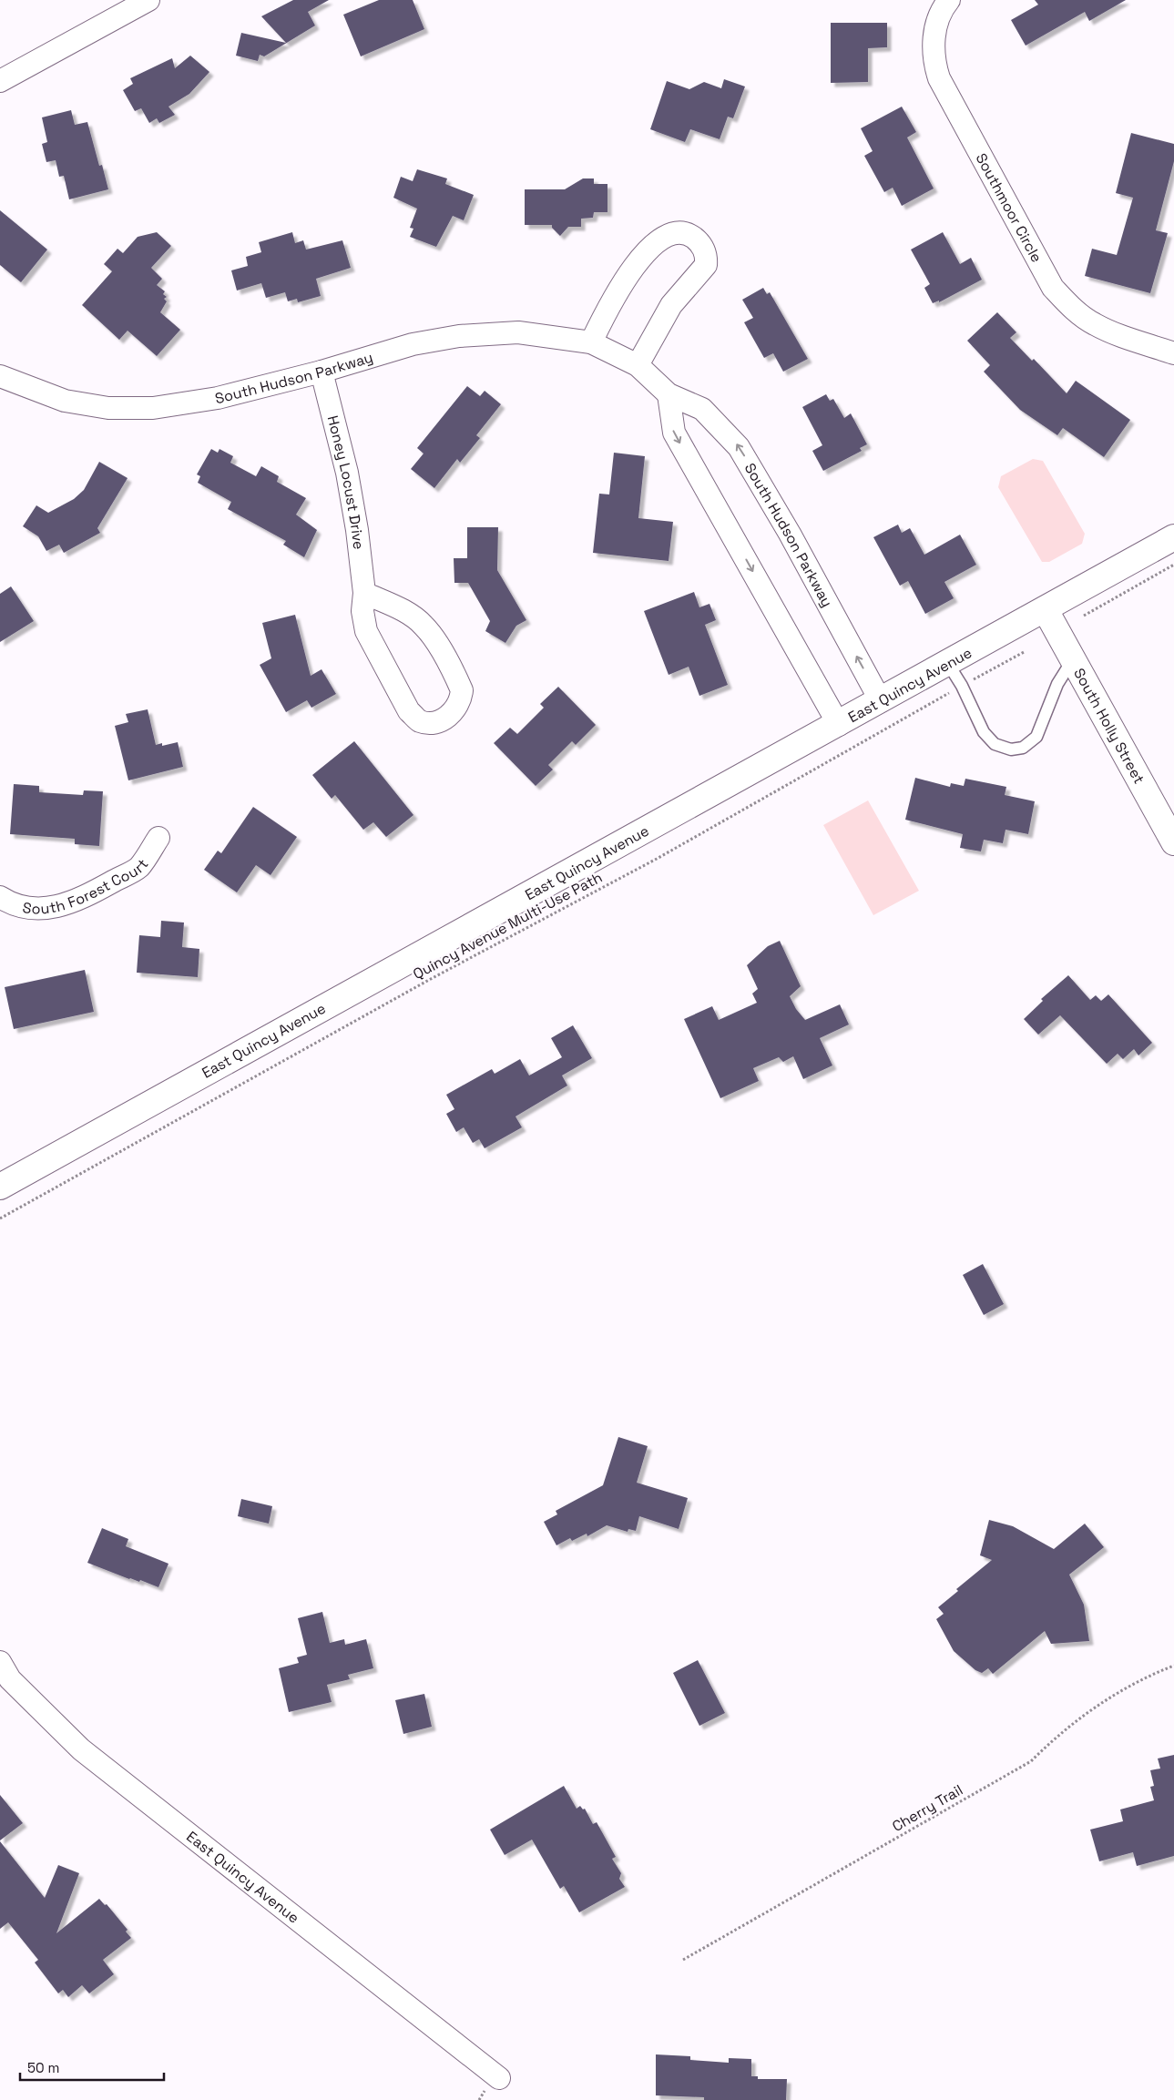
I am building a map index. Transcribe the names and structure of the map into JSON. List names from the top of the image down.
{
  "streets": {
    "street": [
      "Southmoor Circle",
      "South Hudson Parkway",
      "Honey Locust Drive",
      "East Quincy Avenue",
      "South Holly Street",
      "South Forest Court"
    ],
    "path": ["Quincy Avenue Multi-Use Path", "Cherry Trail"]
  },
  "crossings": [
    ["South Hudson Parkway", "Honey Locust Drive"],
    ["South Hudson Parkway", "East Quincy Avenue"],
    ["East Quincy Avenue", "South Holly Street"]
  ],
  "scale_bar": "50 m"
}
